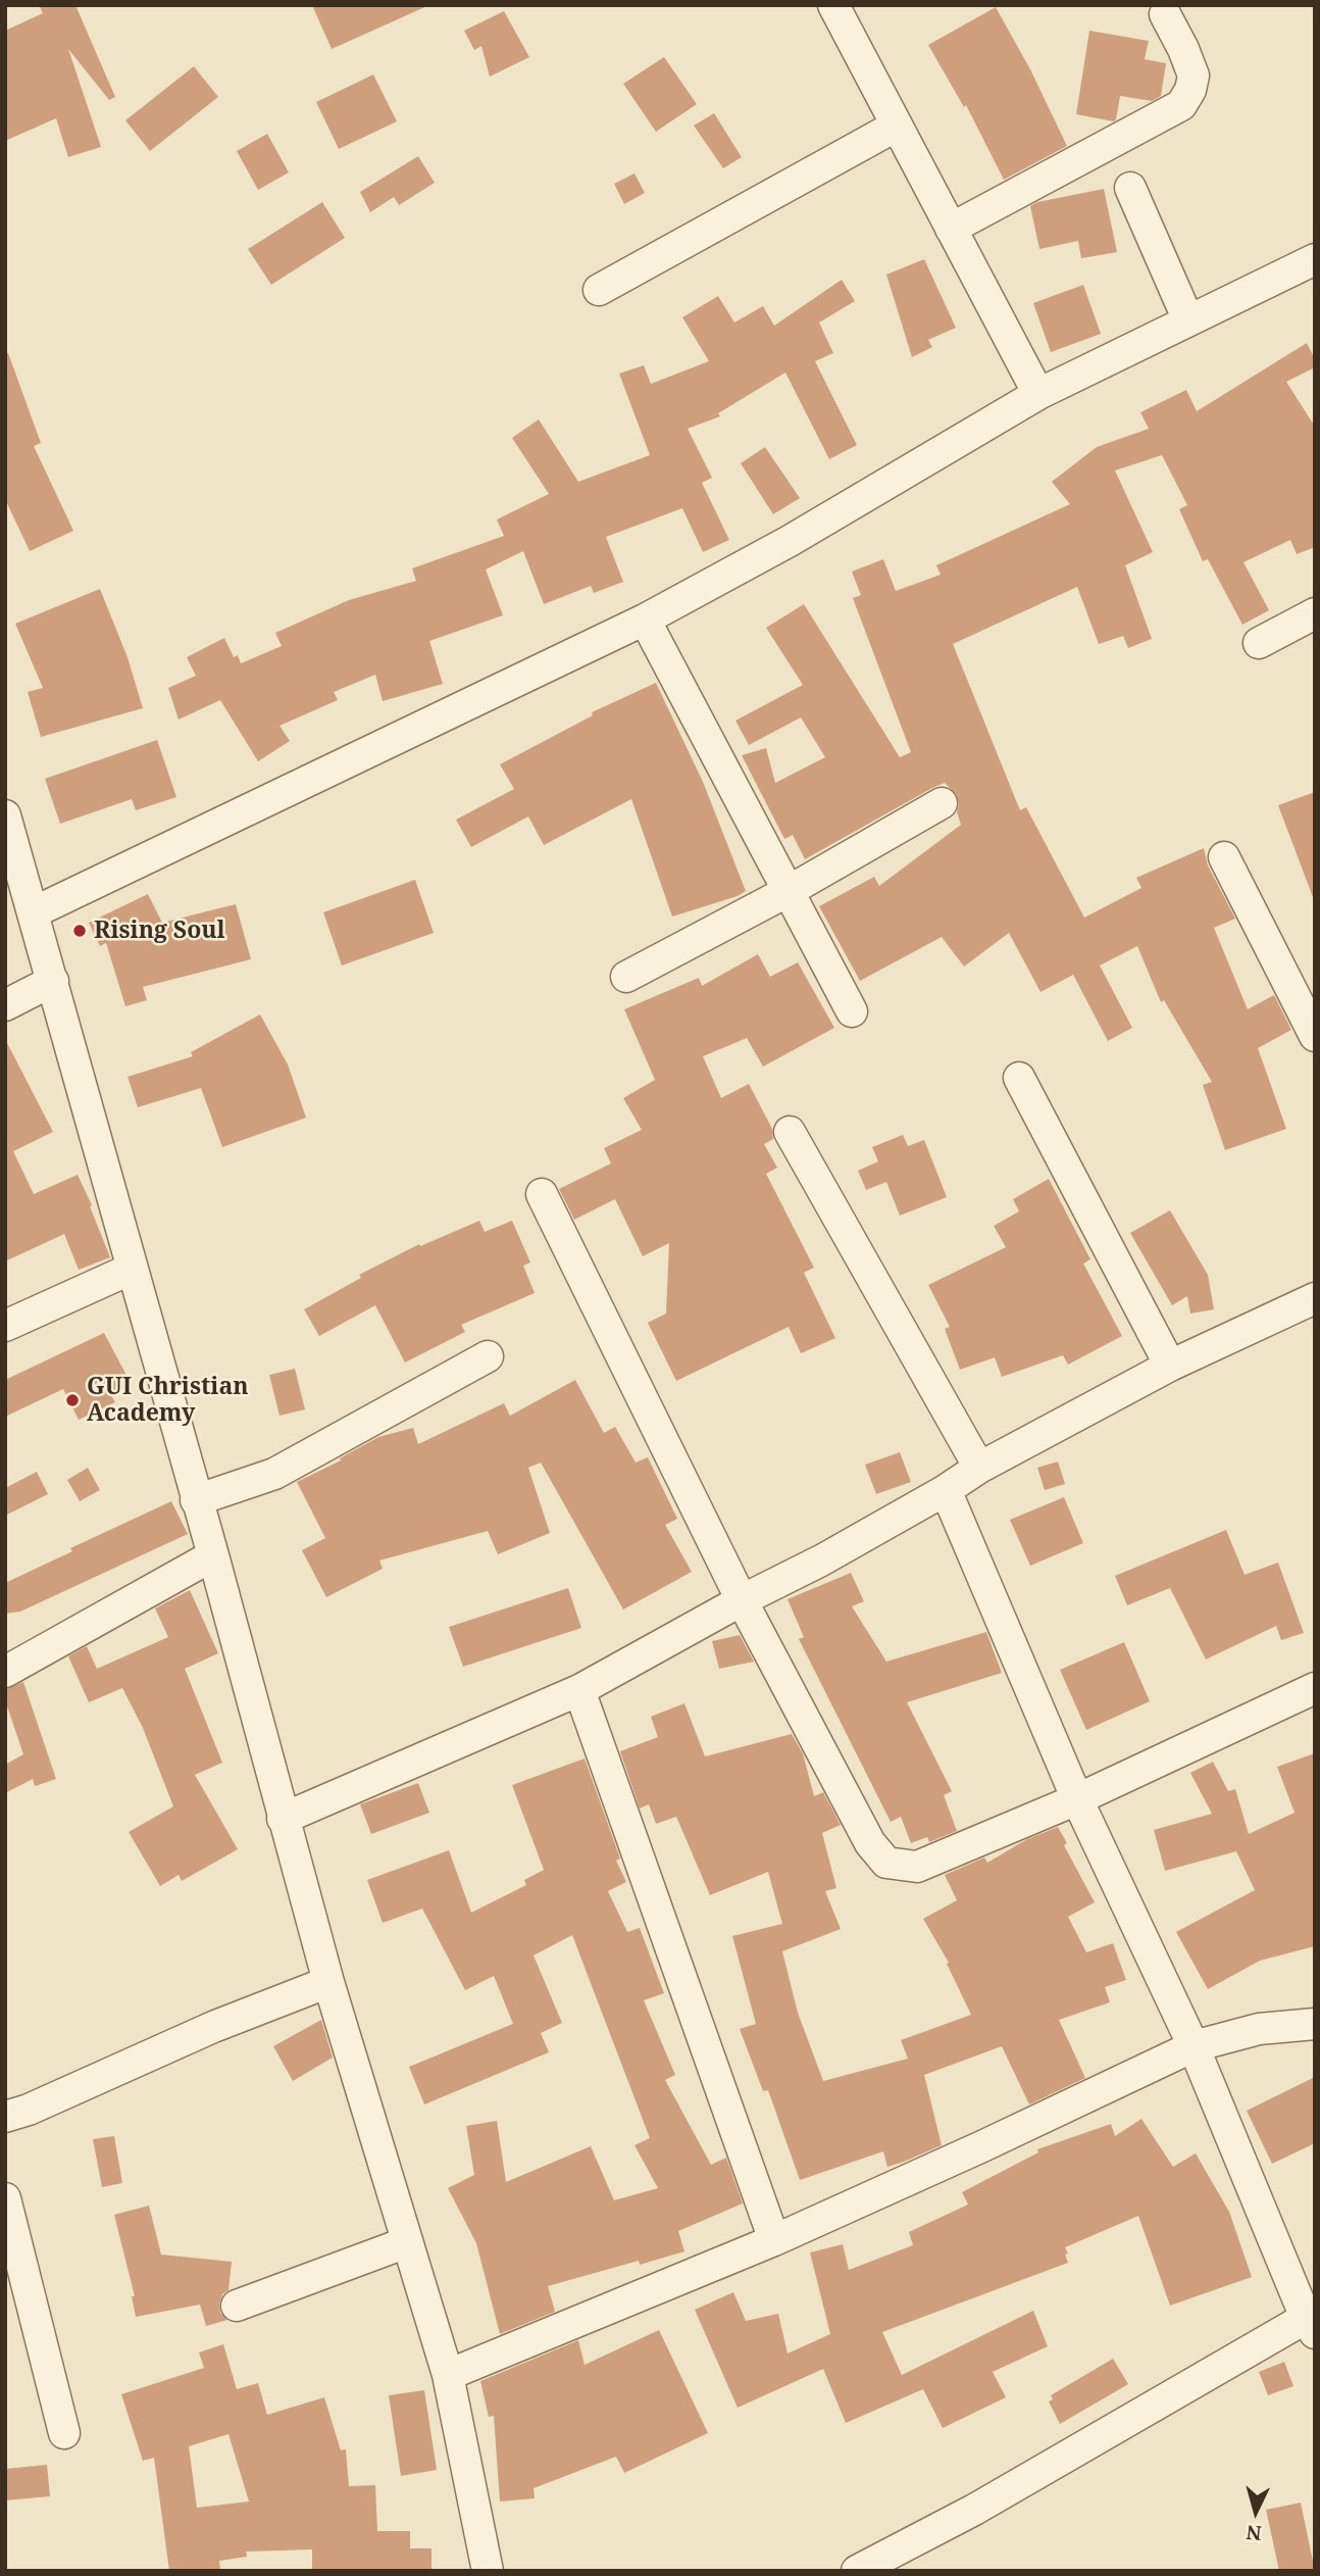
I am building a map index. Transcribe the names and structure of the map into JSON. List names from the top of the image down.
{
  "places": ["Rising Soul", "GUI Christian Academy"],
  "north": "bottom"
}
